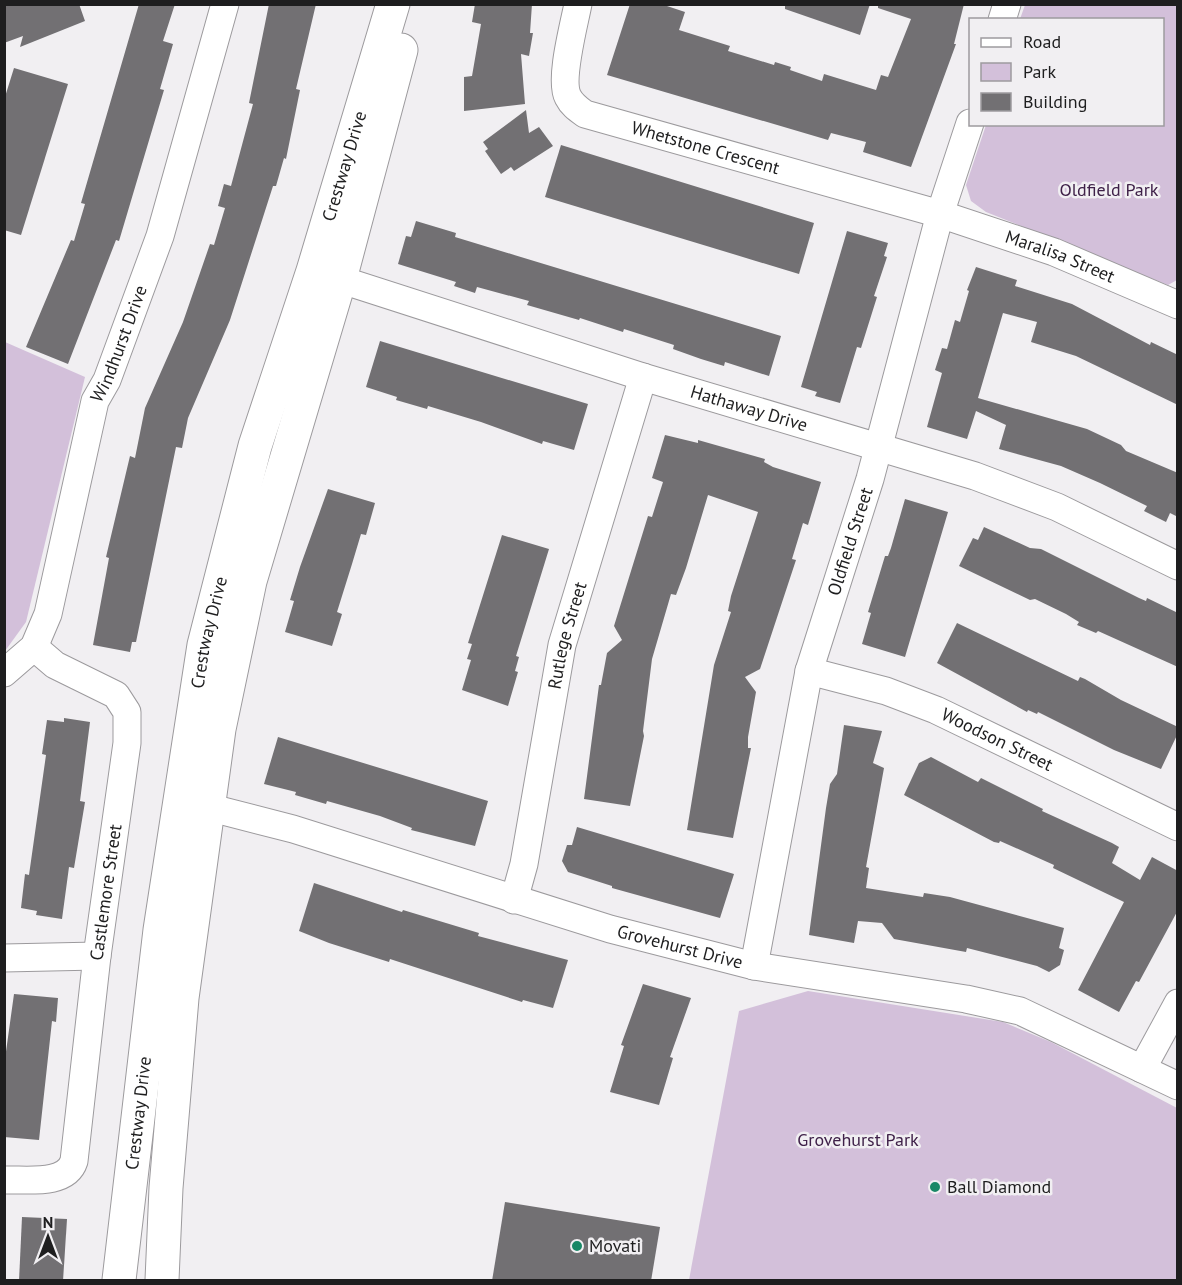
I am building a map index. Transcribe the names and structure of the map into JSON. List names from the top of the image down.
{
  "streets": {
    "street": [
      "Whetstone Crescent",
      "Crestway Drive",
      "Maralisa Street",
      "Windhurst Drive",
      "Hathaway Drive",
      "Oldfield Street",
      "Rutlege Street",
      "Woodson Street",
      "Castlemore Street",
      "Grovehurst Drive"
    ]
  },
  "crossings": [
    ["Whetstone Crescent", "Maralisa Street"],
    ["Whetstone Crescent", "Oldfield Street"],
    ["Crestway Drive", "Hathaway Drive"],
    ["Crestway Drive", "Grovehurst Drive"],
    ["Maralisa Street", "Oldfield Street"],
    ["Windhurst Drive", "Castlemore Street"],
    ["Hathaway Drive", "Oldfield Street"],
    ["Hathaway Drive", "Rutlege Street"],
    ["Oldfield Street", "Woodson Street"],
    ["Oldfield Street", "Grovehurst Drive"],
    ["Rutlege Street", "Grovehurst Drive"]
  ],
  "parks": ["Oldfield Park", "Grovehurst Park"],
  "places": ["Ball Diamond", "Movati"],
  "legend": ["Road", "Park", "Building"],
  "north": "top"
}
